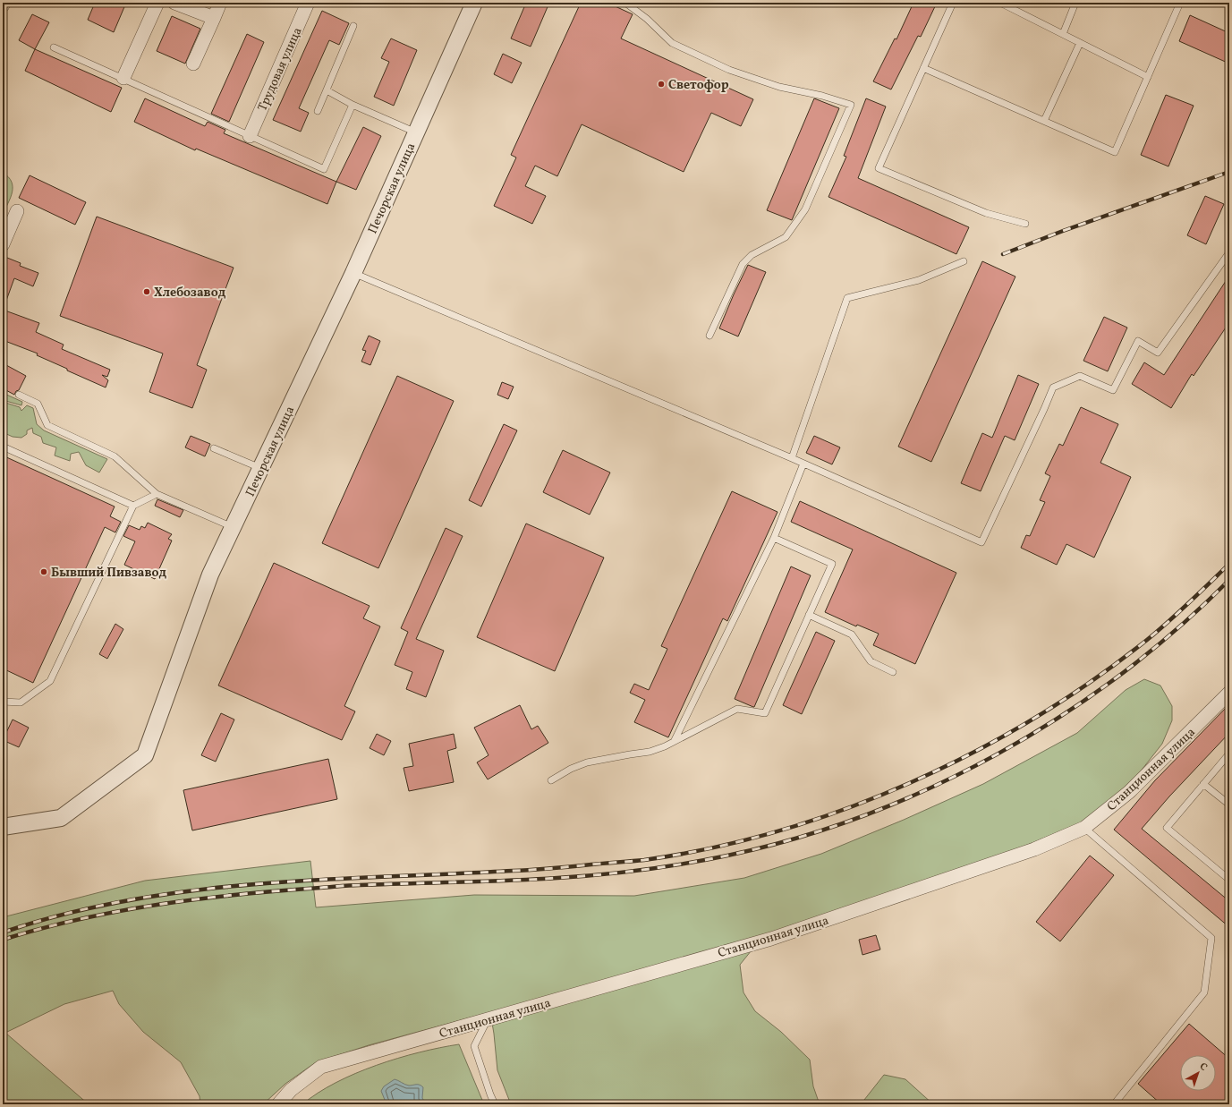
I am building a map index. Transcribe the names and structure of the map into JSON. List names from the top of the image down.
{
  "streets": {
    "street": ["Трудовая улица", "Печорская улица", "Станционная улица"]
  },
  "places": ["Светофор", "Хлебозавод", "Бывший Пивзавод"],
  "north": "top right"
}
